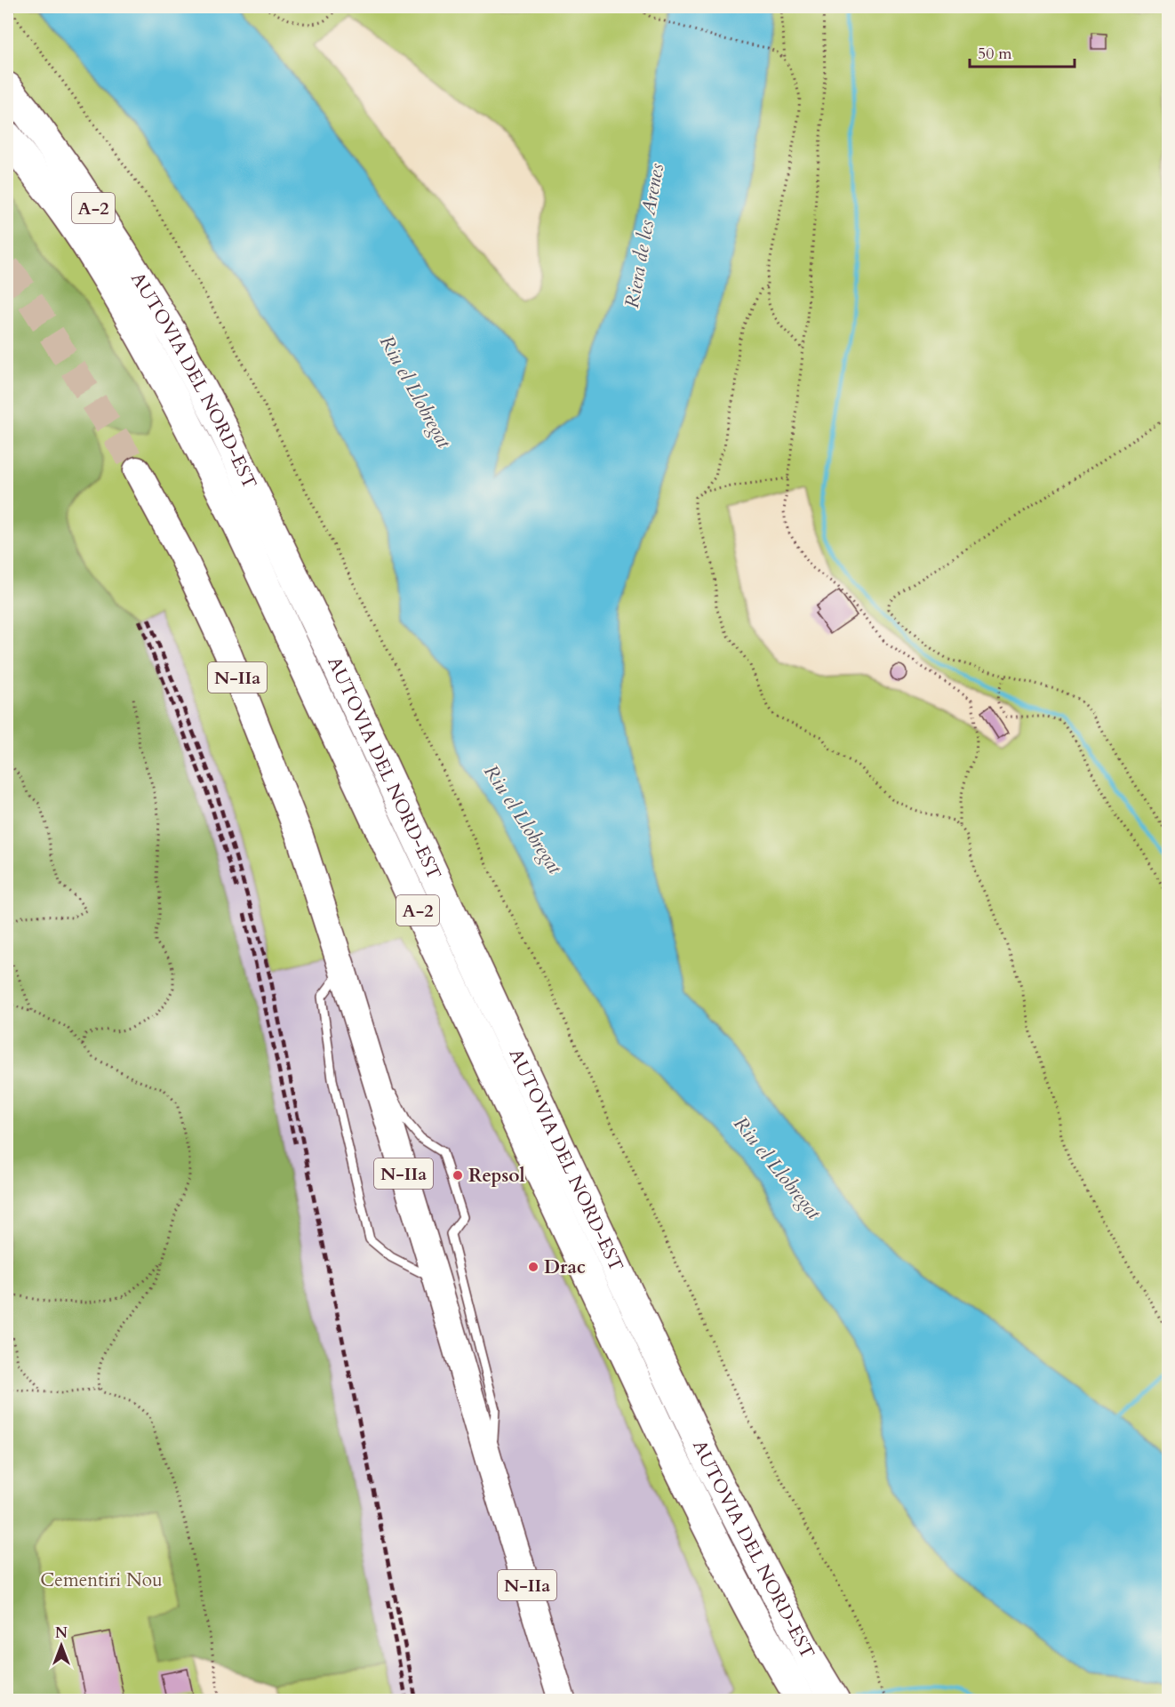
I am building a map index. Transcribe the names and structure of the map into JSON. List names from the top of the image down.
{
  "streets": {
    "highway": ["A-2", "AUTOVIA DEL NORD-EST"],
    "main road": ["N-IIa"]
  },
  "water": ["Riera de les Arenes", "Riu el Llobregat"],
  "parks": ["Cementiri Nou"],
  "places": ["Repsol", "Drac"],
  "scale_bar": "50 m",
  "north": "top"
}
